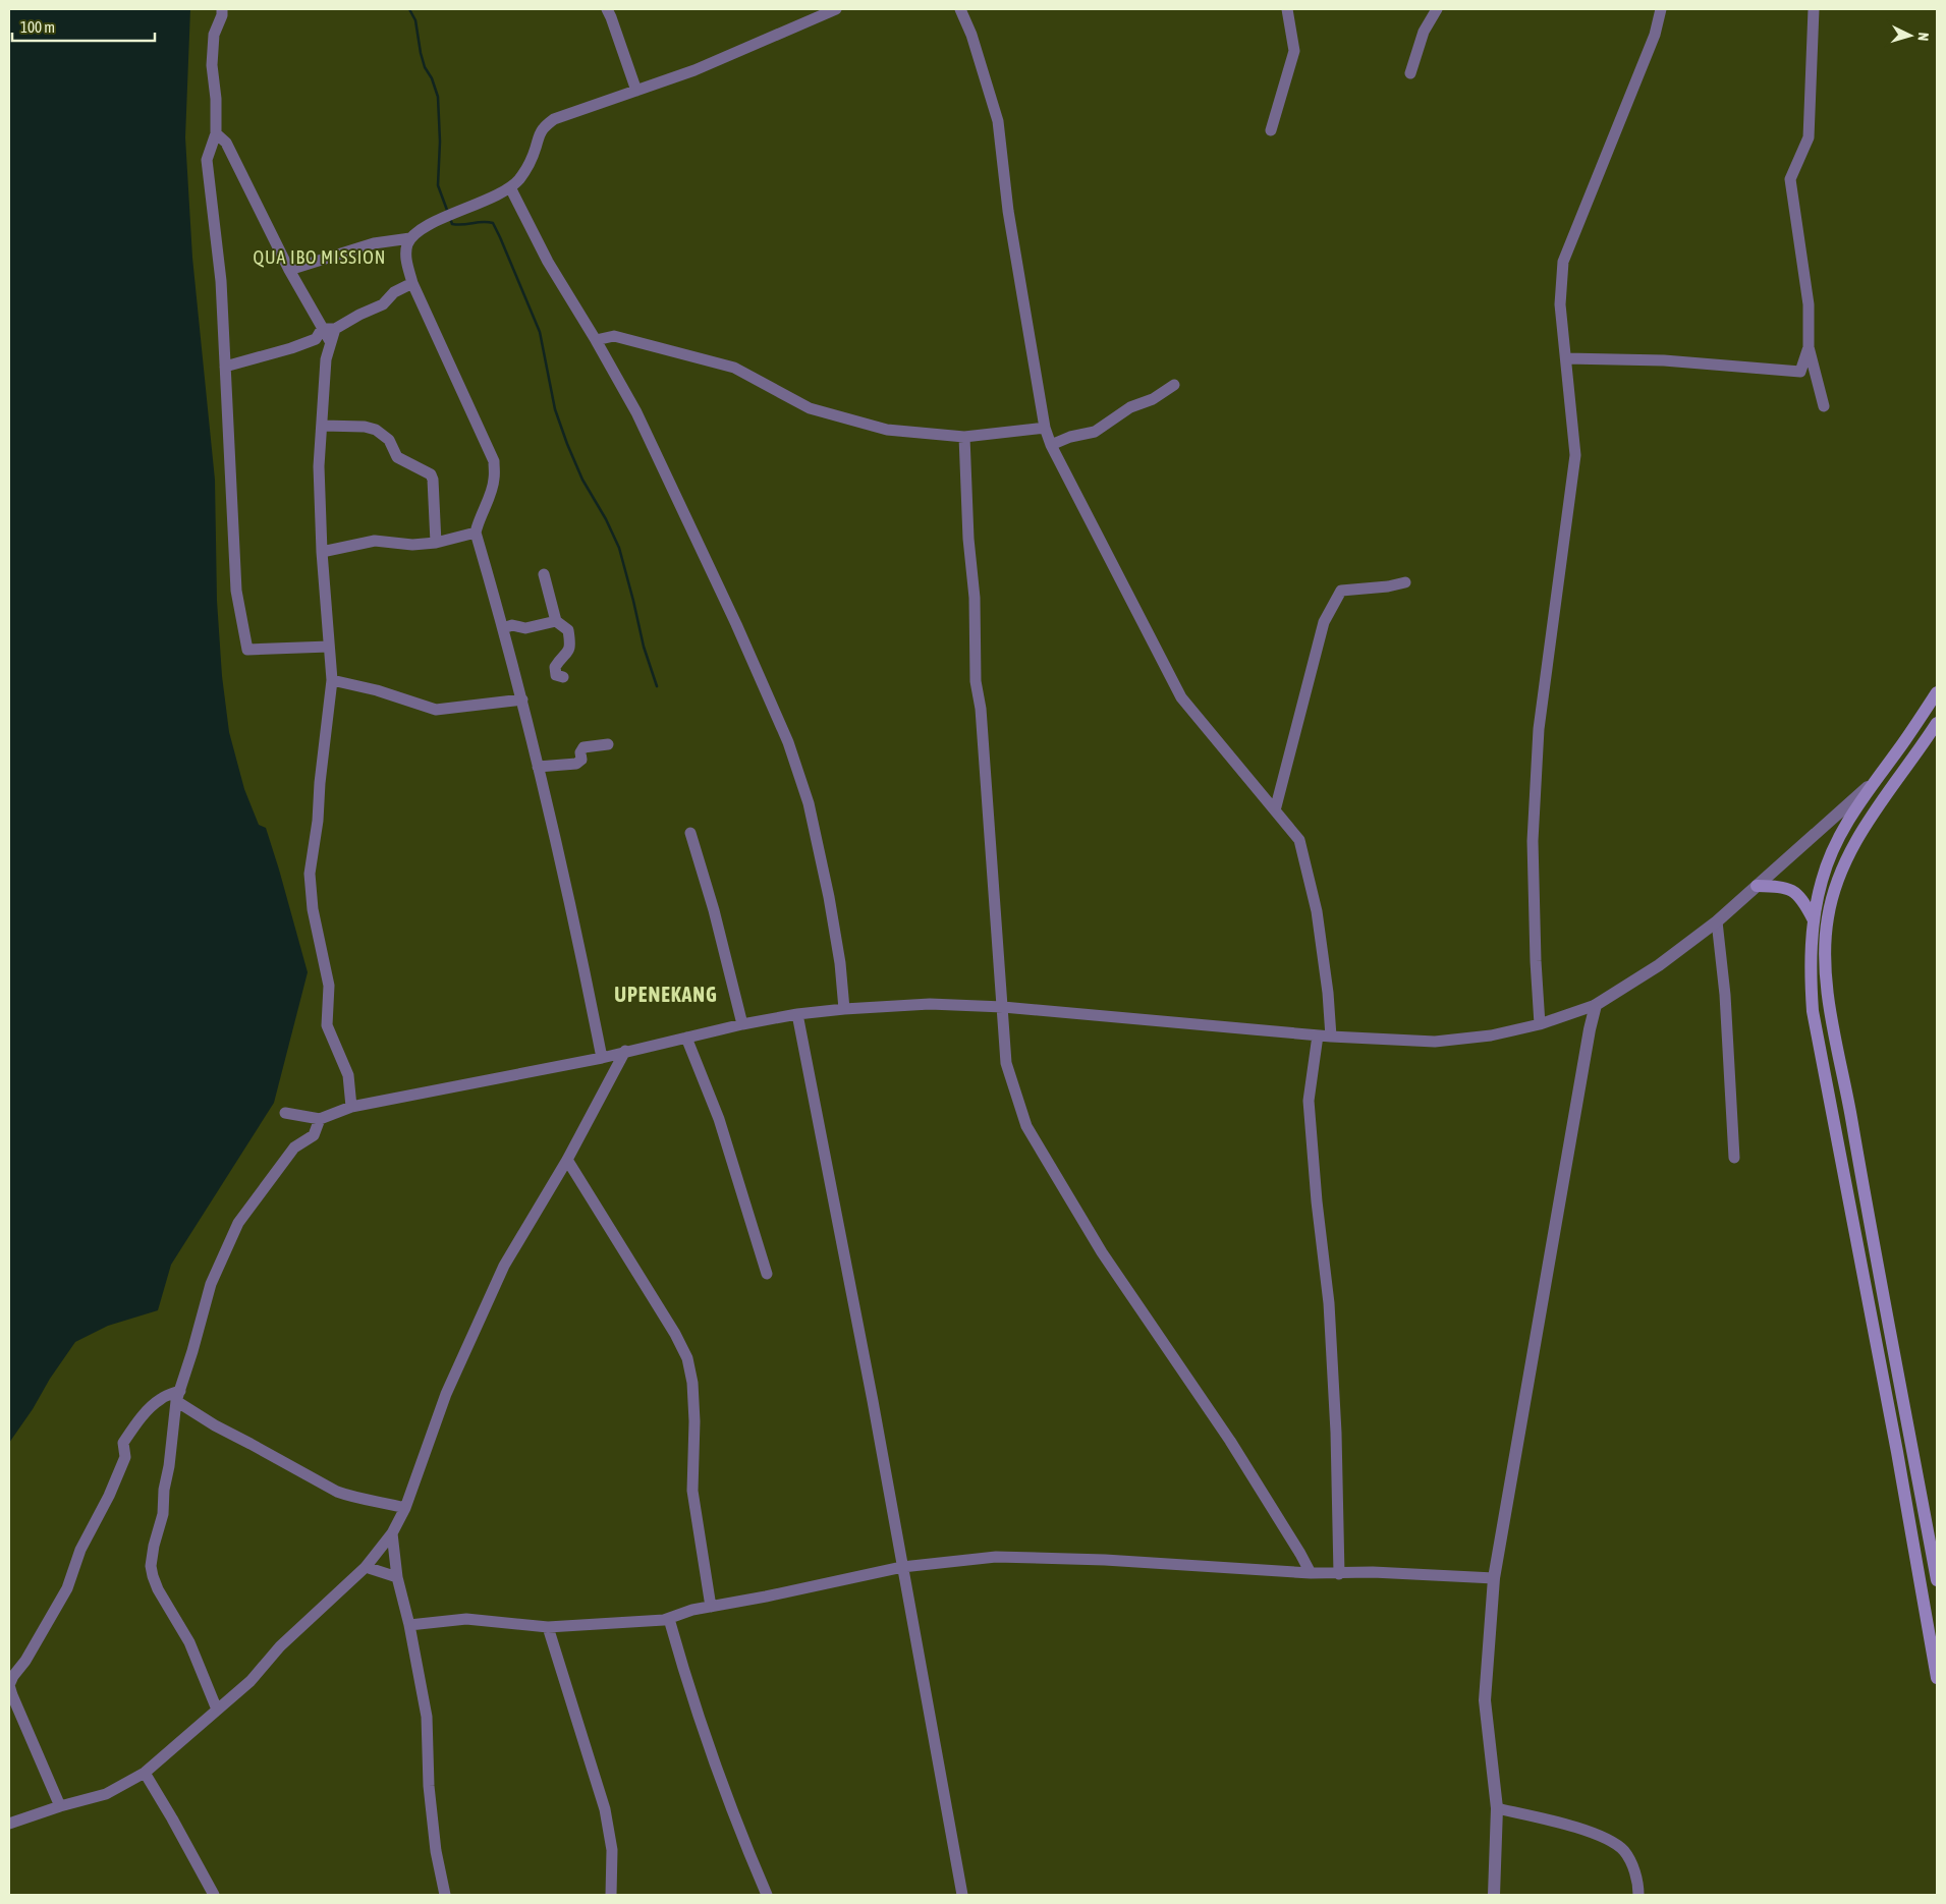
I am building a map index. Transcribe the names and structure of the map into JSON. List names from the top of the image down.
{
  "districts": ["QUA IBO MISSION", "UPENEKANG"],
  "scale_bar": "100 m",
  "north": "right"
}
